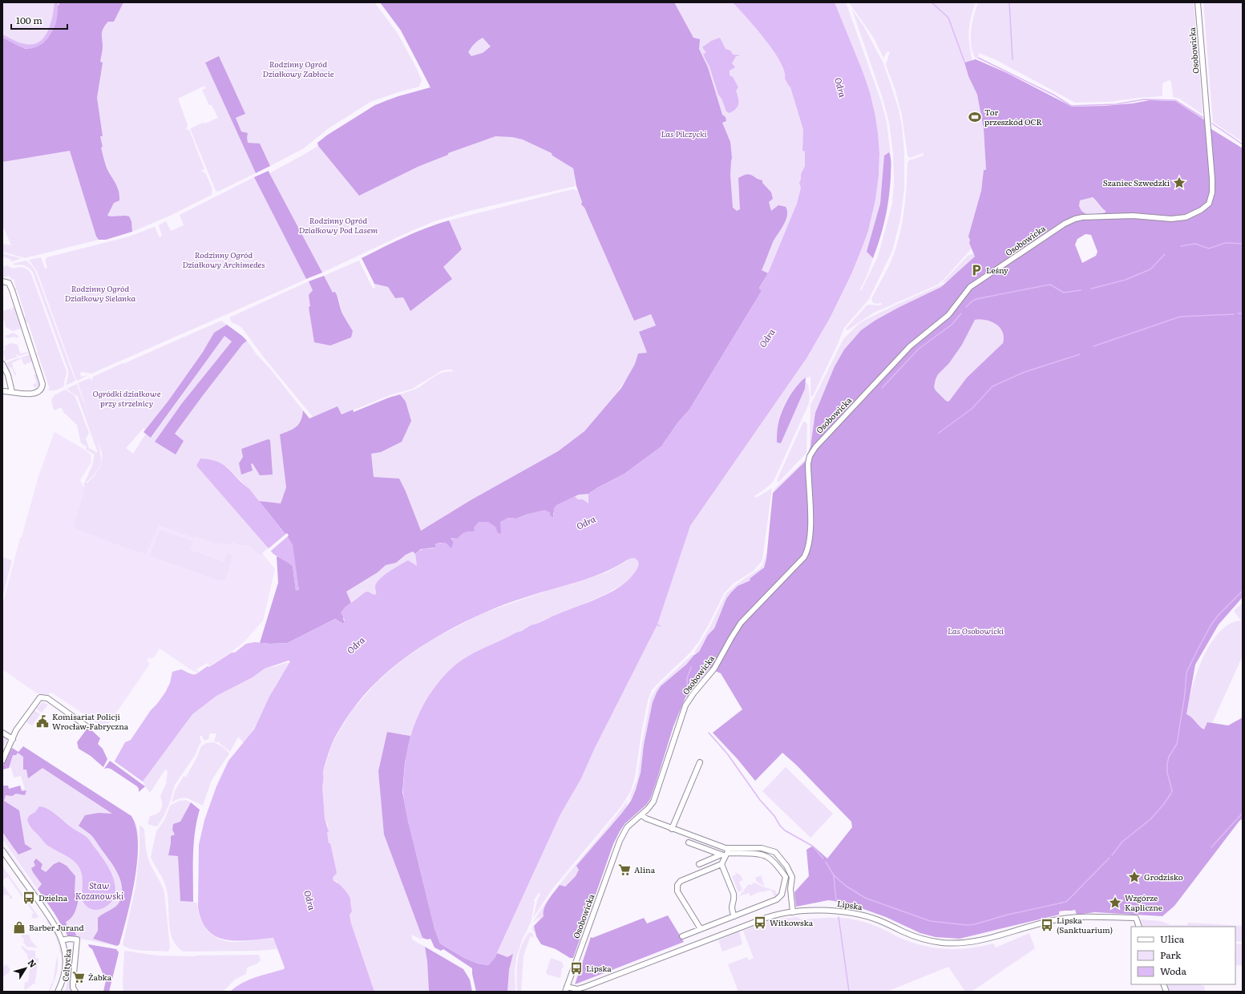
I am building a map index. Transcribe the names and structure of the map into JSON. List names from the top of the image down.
{
  "streets": {
    "street": ["Osobowicka", "Lipska", "Celtycka"]
  },
  "crossings": [
    ["Osobowicka", "Lipska"]
  ],
  "water": ["Odra", "Staw Kozanowski"],
  "parks": [
    "Rodzinny Ogród Działkowy Zabłocie",
    "Las Pilczycki",
    "Rodzinny Ogród Działkowy Pod Lasem",
    "Rodzinny Ogród Działkowy Archimedes",
    "Rodzinny Ogród Działkowy Sielanka",
    "Ogródki działkowe przy strzelnicy",
    "Las Osobowicki"
  ],
  "places": {
    "sports": ["Tor przeszkód OCR"],
    "place": ["Szaniec Szwedzki", "Grodzisko", "Wzgórze Kapliczne"],
    "parking": ["Leśny"],
    "public building": ["Komisariat Policji Wrocław-Fabryczna"],
    "supermarket": ["Alina", "Żabka"],
    "bus stop": [
      "Dzielna",
      "Witkowska",
      "Lipska (Sanktuarium)",
      "Lipska"
    ],
    "shop": ["Barber Jurand"]
  },
  "legend": ["Ulica", "Park", "Woda"],
  "scale_bar": "100 m",
  "north": "top right"
}
